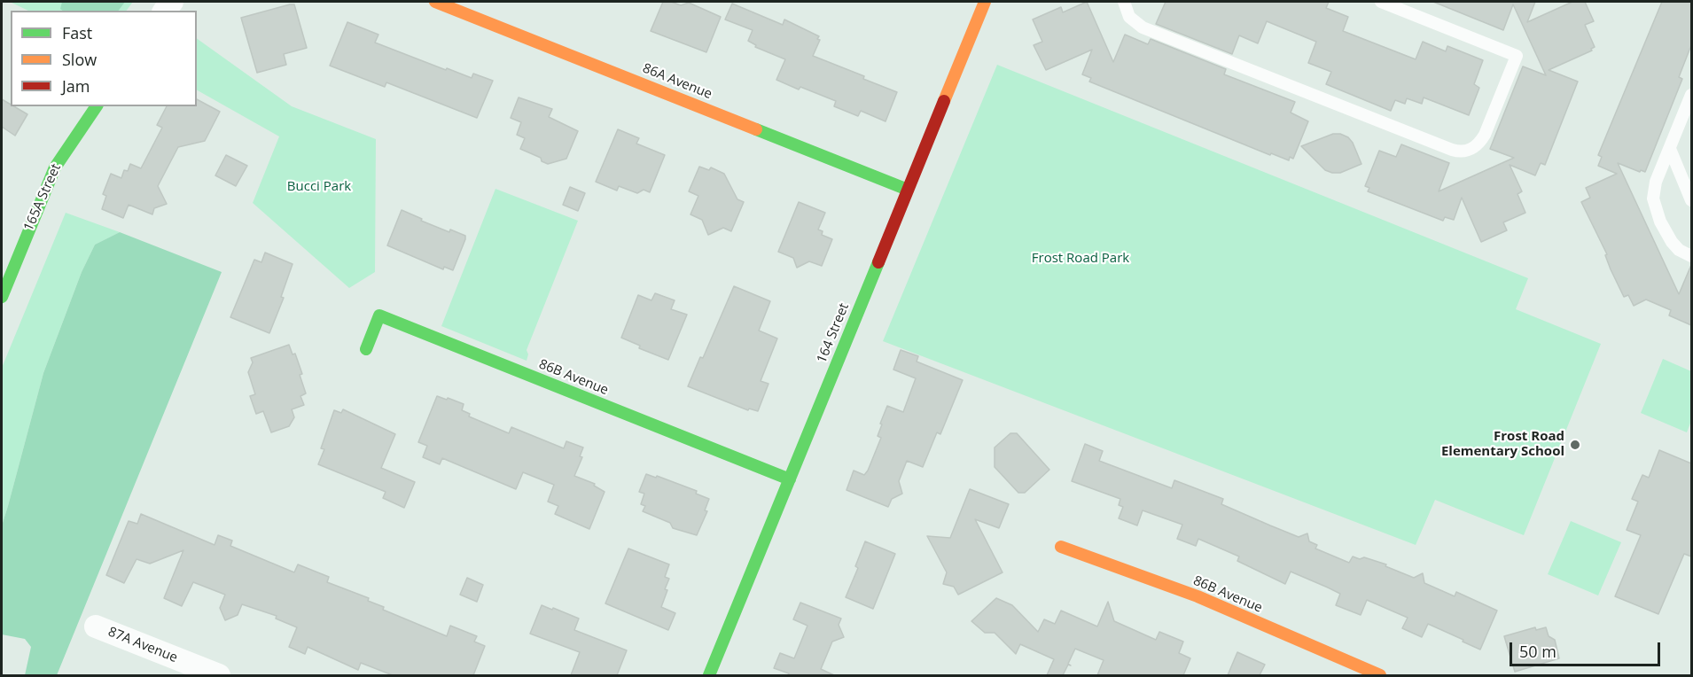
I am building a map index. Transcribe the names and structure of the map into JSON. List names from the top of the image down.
{
  "streets": {
    "street": [
      "86A Avenue",
      "165A Street",
      "164 Street",
      "86B Avenue",
      "87A Avenue"
    ]
  },
  "crossings": [
    ["86A Avenue", "164 Street"],
    ["164 Street", "86B Avenue"]
  ],
  "parks": ["Bucci Park", "Frost Road Park"],
  "places": ["Frost Road Elementary School"],
  "legend": ["Fast", "Slow", "Jam"],
  "scale_bar": "50 m"
}
